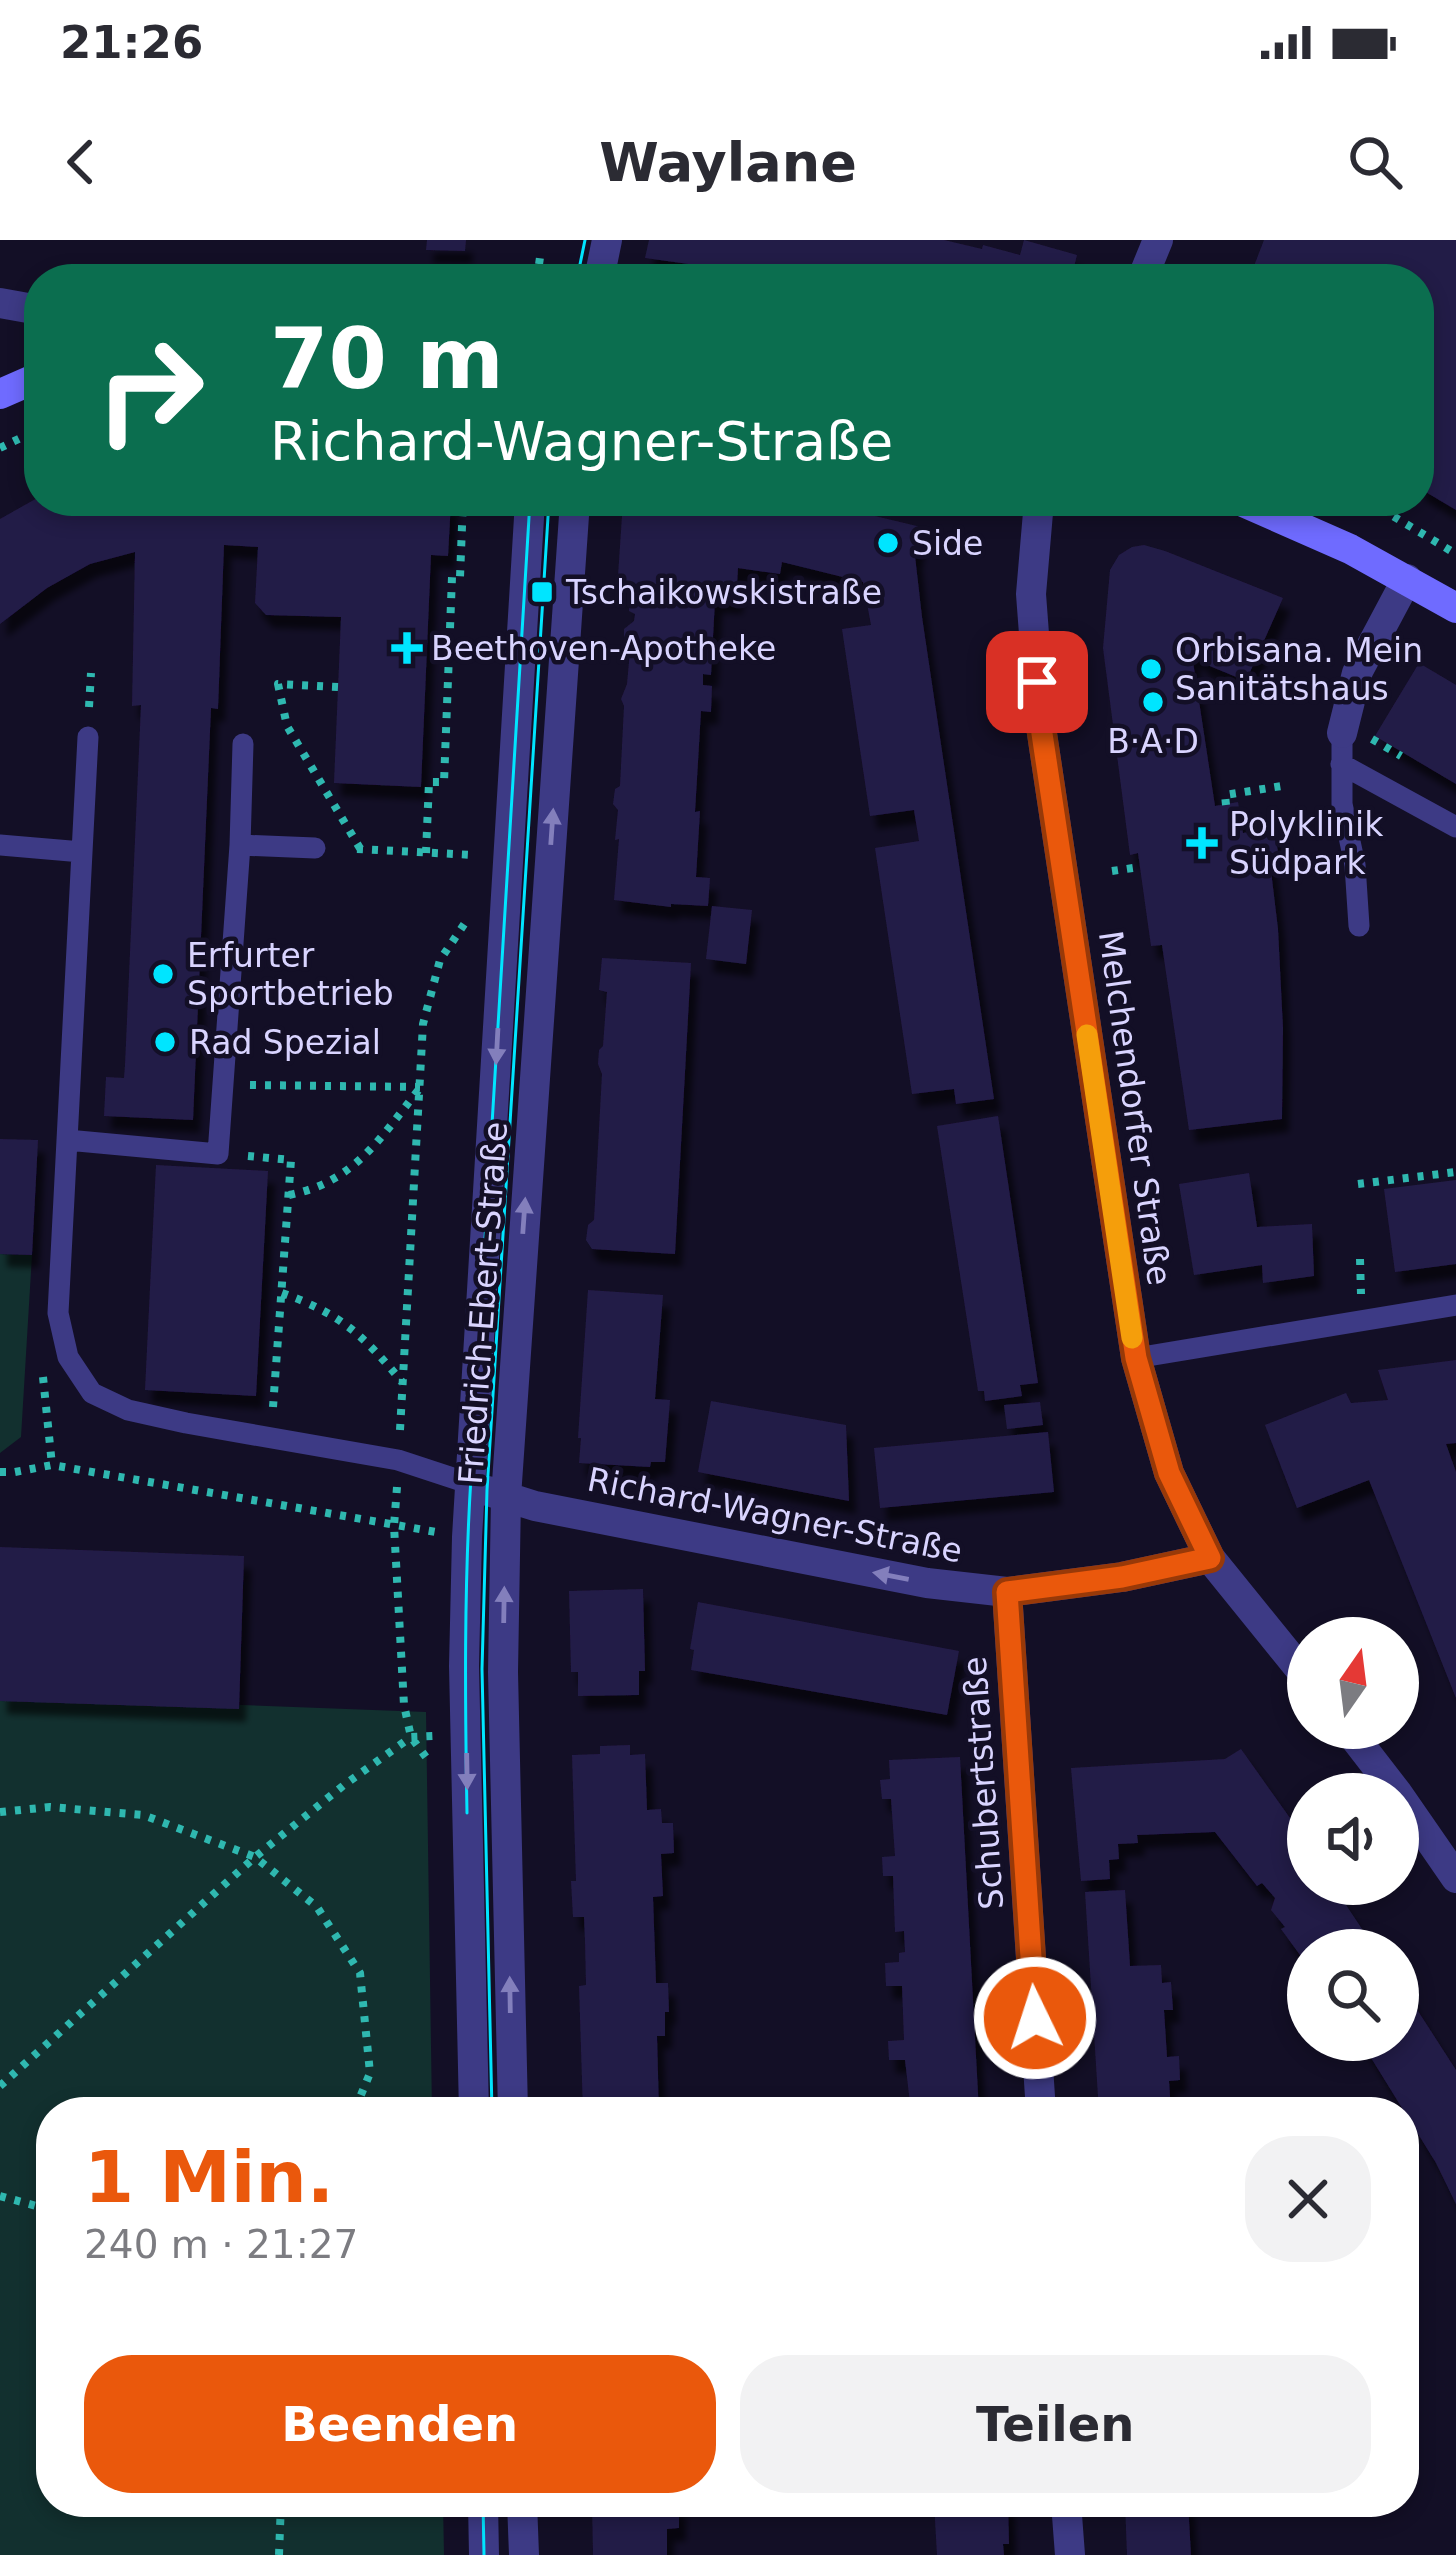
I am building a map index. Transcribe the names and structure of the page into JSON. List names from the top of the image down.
{
  "streets": {
    "street": [
      "Melchendorfer Straße",
      "Friedrich-Ebert-Straße",
      "Richard-Wagner-Straße",
      "Schubertstraße"
    ]
  },
  "crossings": [
    ["Melchendorfer Straße", "Richard-Wagner-Straße"],
    ["Friedrich-Ebert-Straße", "Richard-Wagner-Straße"],
    ["Richard-Wagner-Straße", "Schubertstraße"]
  ],
  "one_way": ["Richard-Wagner-Straße"],
  "places": {
    "other": [
      "Side",
      "Orbisana. Mein Sanitätshaus",
      "B·A·D",
      "Erfurter Sportbetrieb",
      "Rad Spezial"
    ],
    "transit": ["Tschaikowskistraße"],
    "health": ["Beethoven-Apotheke", "Polyklinik Südpark"]
  },
  "north": "top",
  "page": {
    "status": "21:26",
    "header": "Waylane",
    "turn": ["70 m", "Richard-Wagner-Straße"],
    "heading": ["1 Min.", "240 m · 21:27"],
    "buttons": ["Beenden", "Teilen"]
  }
}
